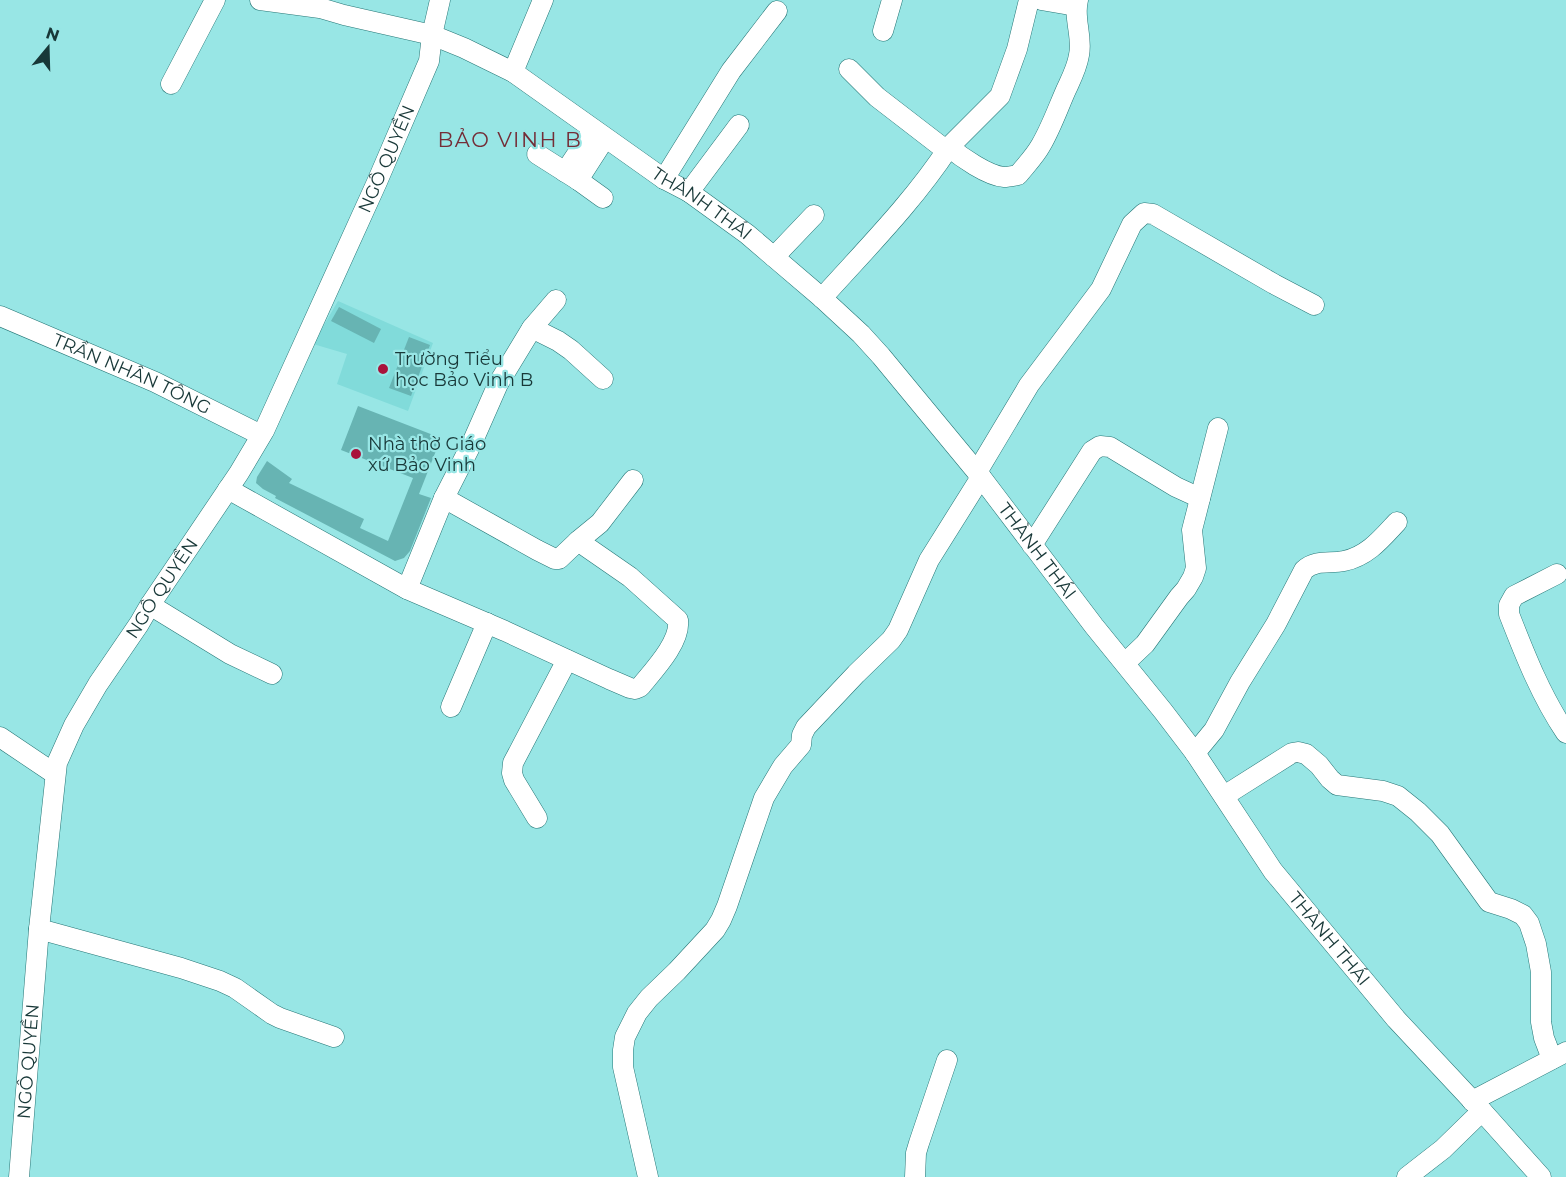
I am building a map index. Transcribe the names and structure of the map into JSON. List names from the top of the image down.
{
  "streets": {
    "street": ["NGÔ QUYỀN", "THÀNH THÁI", "TRẦN NHÂN TÔNG"]
  },
  "crossings": [
    ["NGÔ QUYỀN", "THÀNH THÁI"],
    ["NGÔ QUYỀN", "TRẦN NHÂN TÔNG"]
  ],
  "districts": ["BẢO VINH B"],
  "places": ["Trường Tiểu học Bảo Vinh B", "Nhà thờ Giáo xứ Bảo Vinh"],
  "north": "top"
}
